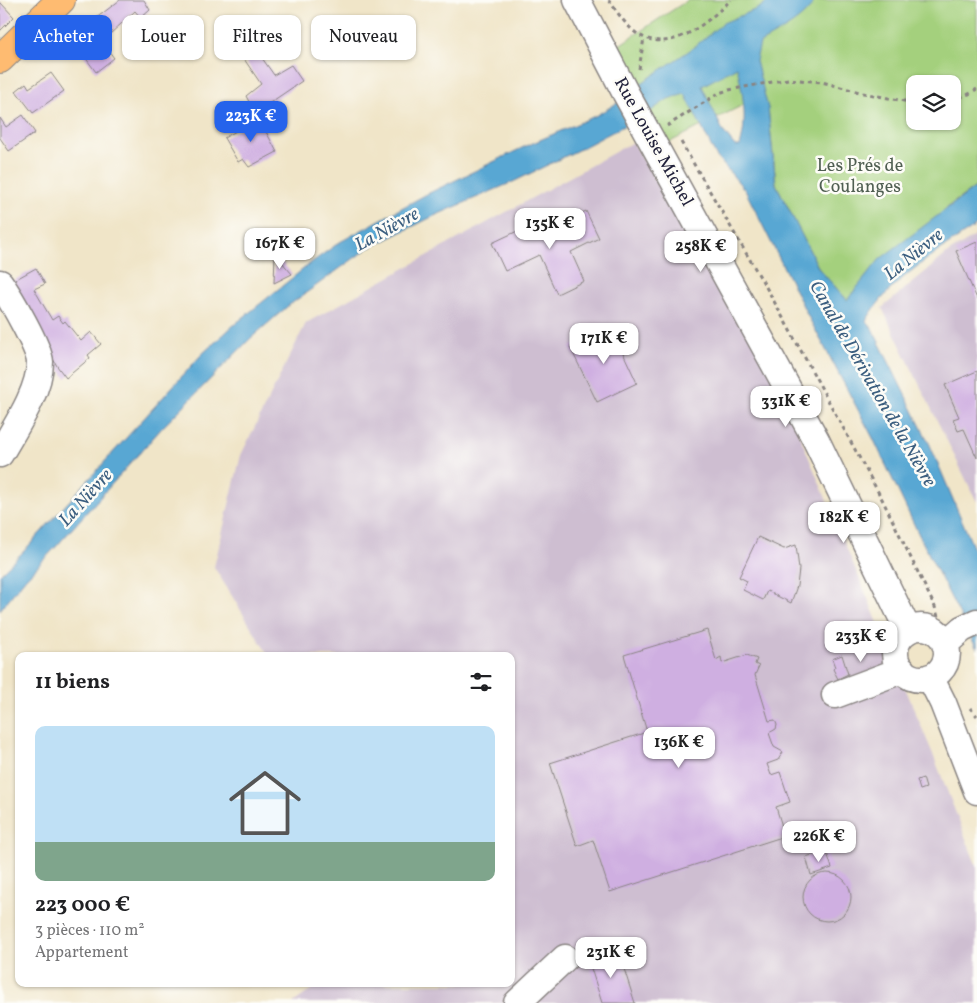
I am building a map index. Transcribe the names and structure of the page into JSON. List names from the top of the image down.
{
  "streets": {
    "street": ["Rue Louise Michel"]
  },
  "water": ["La Nièvre", "Canal de Dérivation de la Nièvre"],
  "parks": ["Les Prés de Coulanges"],
  "page": {
    "chip": [
      "Acheter",
      "Louer",
      "Filtres",
      "Nouveau"
    ],
    "price": [
      "223K €",
      "135K €",
      "167K €",
      "258K €",
      "171K €",
      "331K €",
      "182K €",
      "233K €",
      "136K €",
      "226K €",
      "231K €"
    ],
    "heading": "11 biens",
    "list": [
      {
        "name": "223 000 €",
        "note": "3 pièces · 110 m² · Appartement"
      }
    ]
  }
}
